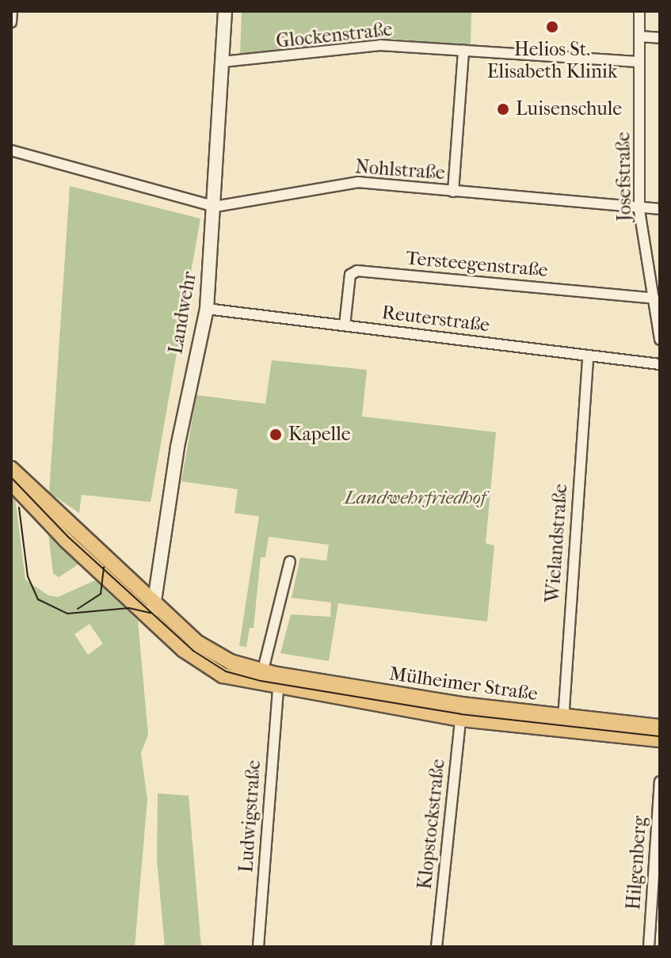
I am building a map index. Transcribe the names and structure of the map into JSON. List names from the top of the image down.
{
  "streets": {
    "main road": ["Mülheimer Straße"],
    "street": [
      "Glockenstraße",
      "Nohlstraße",
      "Josefstraße",
      "Tersteegenstraße",
      "Landwehr",
      "Reuterstraße",
      "Wielandstraße",
      "Ludwigstraße",
      "Klopstockstraße",
      "Hilgenberg"
    ]
  },
  "crossings": [
    ["Glockenstraße", "Josefstraße"],
    ["Glockenstraße", "Landwehr"],
    ["Nohlstraße", "Josefstraße"],
    ["Nohlstraße", "Landwehr"],
    ["Josefstraße", "Tersteegenstraße"],
    ["Tersteegenstraße", "Reuterstraße"],
    ["Landwehr", "Reuterstraße"],
    ["Landwehr", "Mülheimer Straße"],
    ["Reuterstraße", "Wielandstraße"],
    ["Wielandstraße", "Mülheimer Straße"],
    ["Mülheimer Straße", "Ludwigstraße"],
    ["Mülheimer Straße", "Klopstockstraße"]
  ],
  "parks": ["Landwehrfriedhof"],
  "places": ["Helios St. Elisabeth Klinik", "Luisenschule", "Kapelle"]
}
